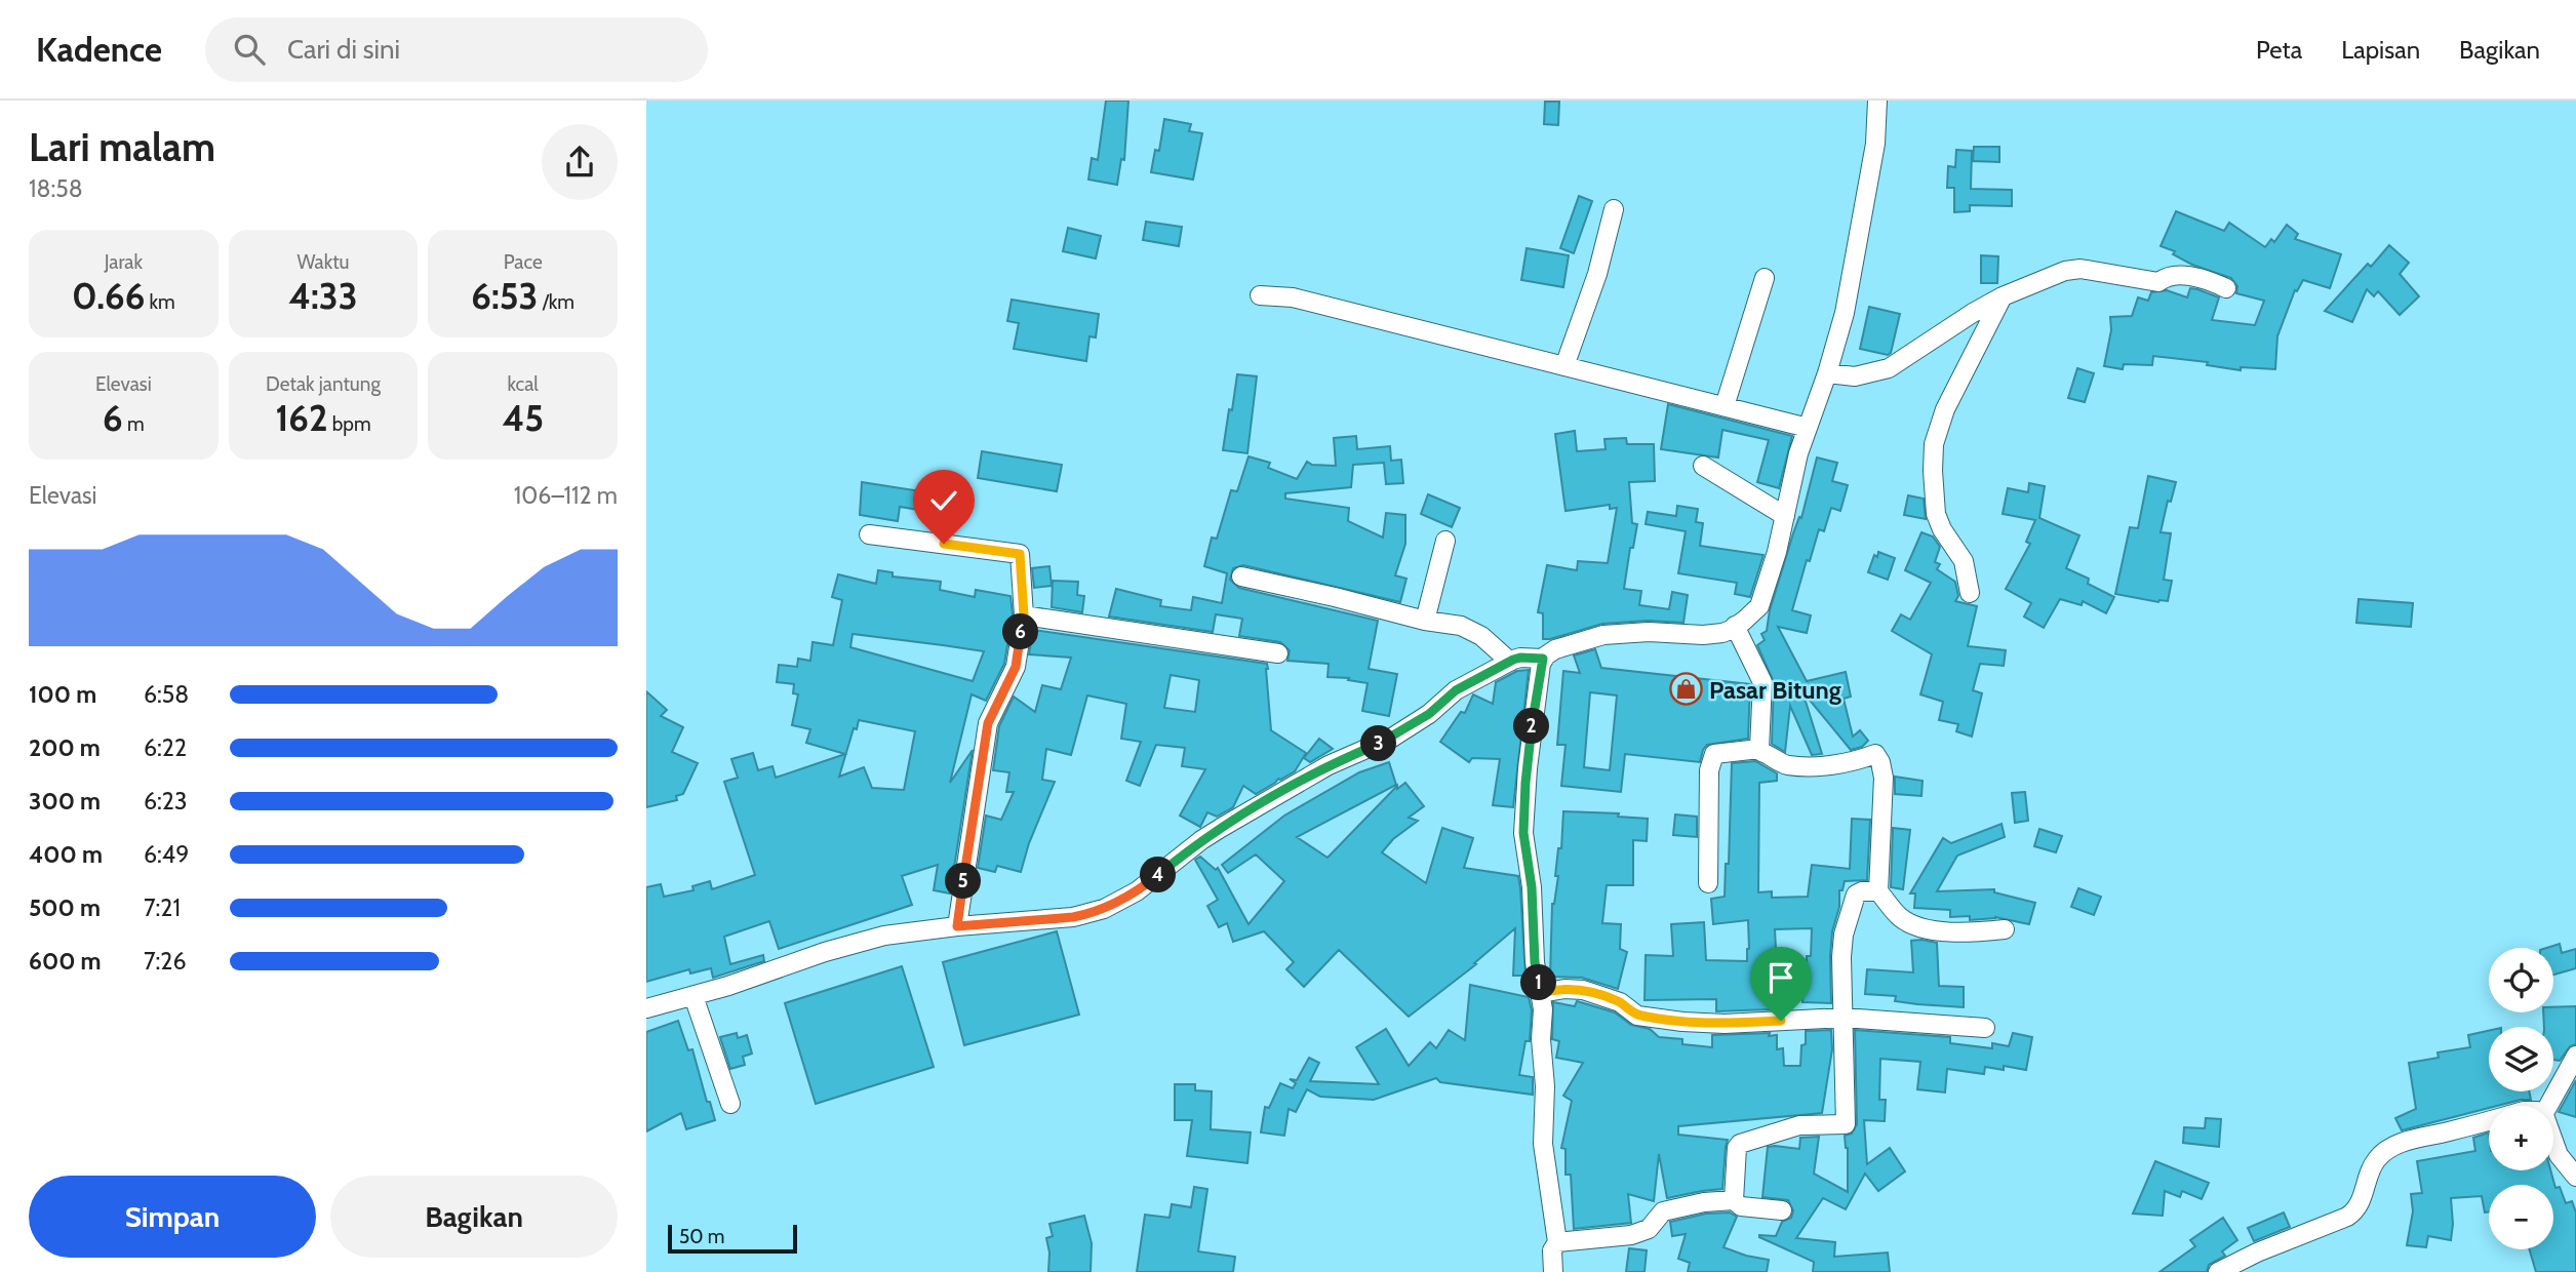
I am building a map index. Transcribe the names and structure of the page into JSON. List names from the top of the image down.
{
  "places": {
    "shop": ["Pasar Bitung"]
  },
  "scale_bar": "50 m",
  "page": {
    "header": "Kadence",
    "search": "Cari di sini",
    "nav": ["Peta", "Lapisan", "Bagikan"],
    "heading": ["Lari malam", "18:58"],
    "stats": [
      ["Jarak", "0.66 km"],
      ["Waktu", "4:33"],
      ["Pace", "6:53 /km"],
      ["Elevasi", "6 m"],
      ["Detak jantung", "162 bpm"],
      ["kcal", "45"]
    ],
    "chart": ["Elevasi", "106–112 m"],
    "pins": [
      "6",
      "2",
      "3",
      "4",
      "5",
      "1"
    ],
    "list": [
      {
        "name": "100 m",
        "note": "6:58"
      },
      {
        "name": "200 m",
        "note": "6:22"
      },
      {
        "name": "300 m",
        "note": "6:23"
      },
      {
        "name": "400 m",
        "note": "6:49"
      },
      {
        "name": "500 m",
        "note": "7:21"
      },
      {
        "name": "600 m",
        "note": "7:26"
      }
    ],
    "map_buttons": ["+", "−"],
    "buttons": ["Simpan", "Bagikan"],
    "scale": "50 m"
  }
}
